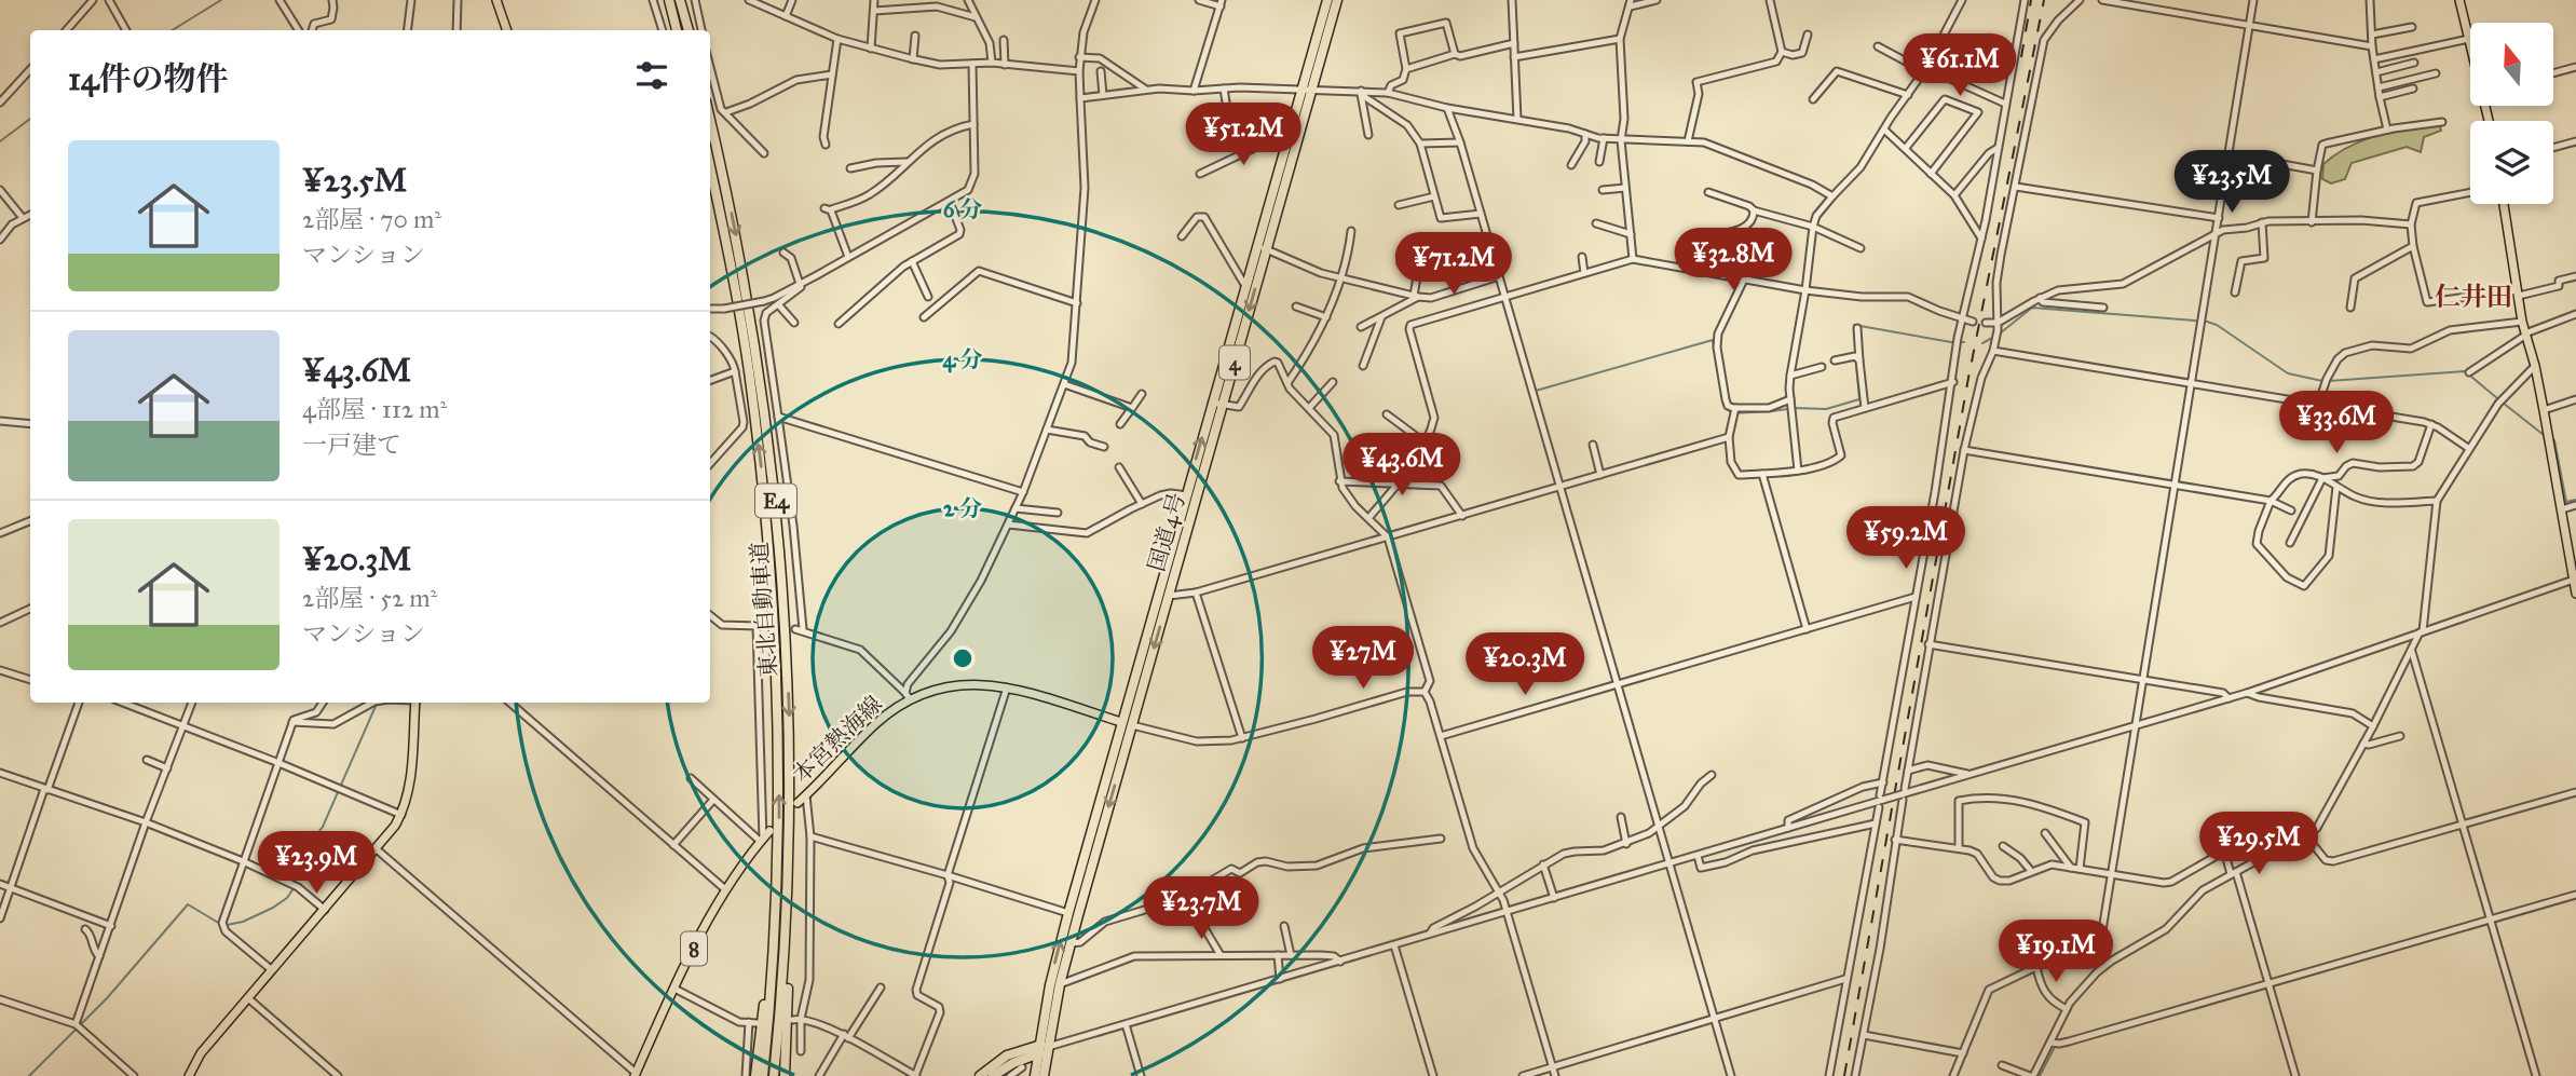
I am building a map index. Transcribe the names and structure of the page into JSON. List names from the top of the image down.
{
  "streets": {
    "highway": [
      "4",
      "E4",
      "国道4号",
      "東北自動車道"
    ],
    "main road": ["本宮熱海線", "8"]
  },
  "crossings": [
    ["国道4号", "本宮熱海線"]
  ],
  "districts": ["仁井田"],
  "north": "top",
  "page": {
    "heading": "14件の物件",
    "price": [
      "¥61.1M",
      "¥51.2M",
      "¥23.5M",
      "¥32.8M",
      "¥71.2M",
      "¥33.6M",
      "¥43.6M",
      "¥59.2M",
      "¥27M",
      "¥20.3M",
      "¥29.5M",
      "¥23.9M",
      "¥23.7M",
      "¥19.1M"
    ],
    "list": [
      {
        "name": "¥23.5M",
        "note": "2部屋 · 70 m² · マンション"
      },
      {
        "name": "¥43.6M",
        "note": "4部屋 · 112 m² · 一戸建て"
      },
      {
        "name": "¥20.3M",
        "note": "2部屋 · 52 m² · マンション"
      }
    ]
  },
  "rings": ["6 分", "4 分", "2 分"]
}
